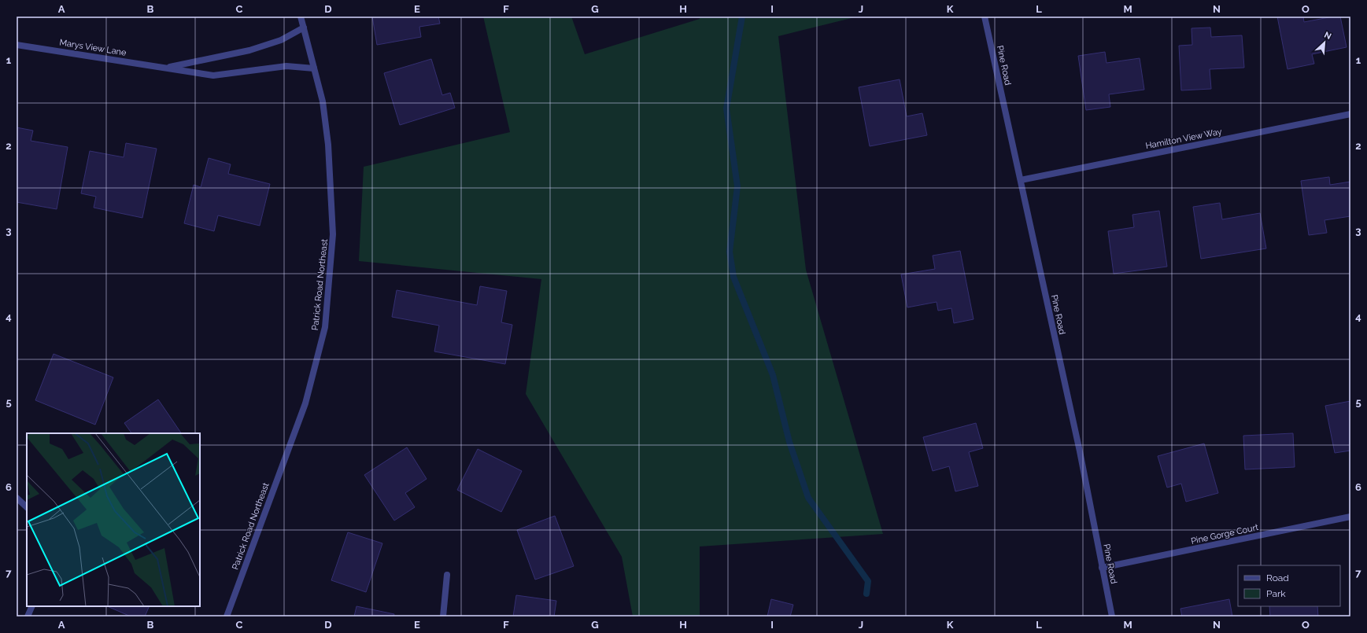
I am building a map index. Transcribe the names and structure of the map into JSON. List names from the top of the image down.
{
  "streets": {
    "street": [
      "Marys View Lane",
      "Pine Road",
      "Hamilton View Way",
      "Patrick Road Northeast",
      "Pine Gorge Court"
    ]
  },
  "crossings": [
    ["Marys View Lane", "Patrick Road Northeast"],
    ["Pine Road", "Hamilton View Way"],
    ["Pine Road", "Pine Gorge Court"]
  ],
  "legend": ["Road", "Park"],
  "north": "top right",
  "grid": {
    "columns": [
      "A",
      "B",
      "C",
      "D",
      "E",
      "F",
      "G",
      "H",
      "I",
      "J",
      "K",
      "L",
      "M",
      "N",
      "O"
    ],
    "rows": [
      "1",
      "2",
      "3",
      "4",
      "5",
      "6",
      "7"
    ]
  }
}
